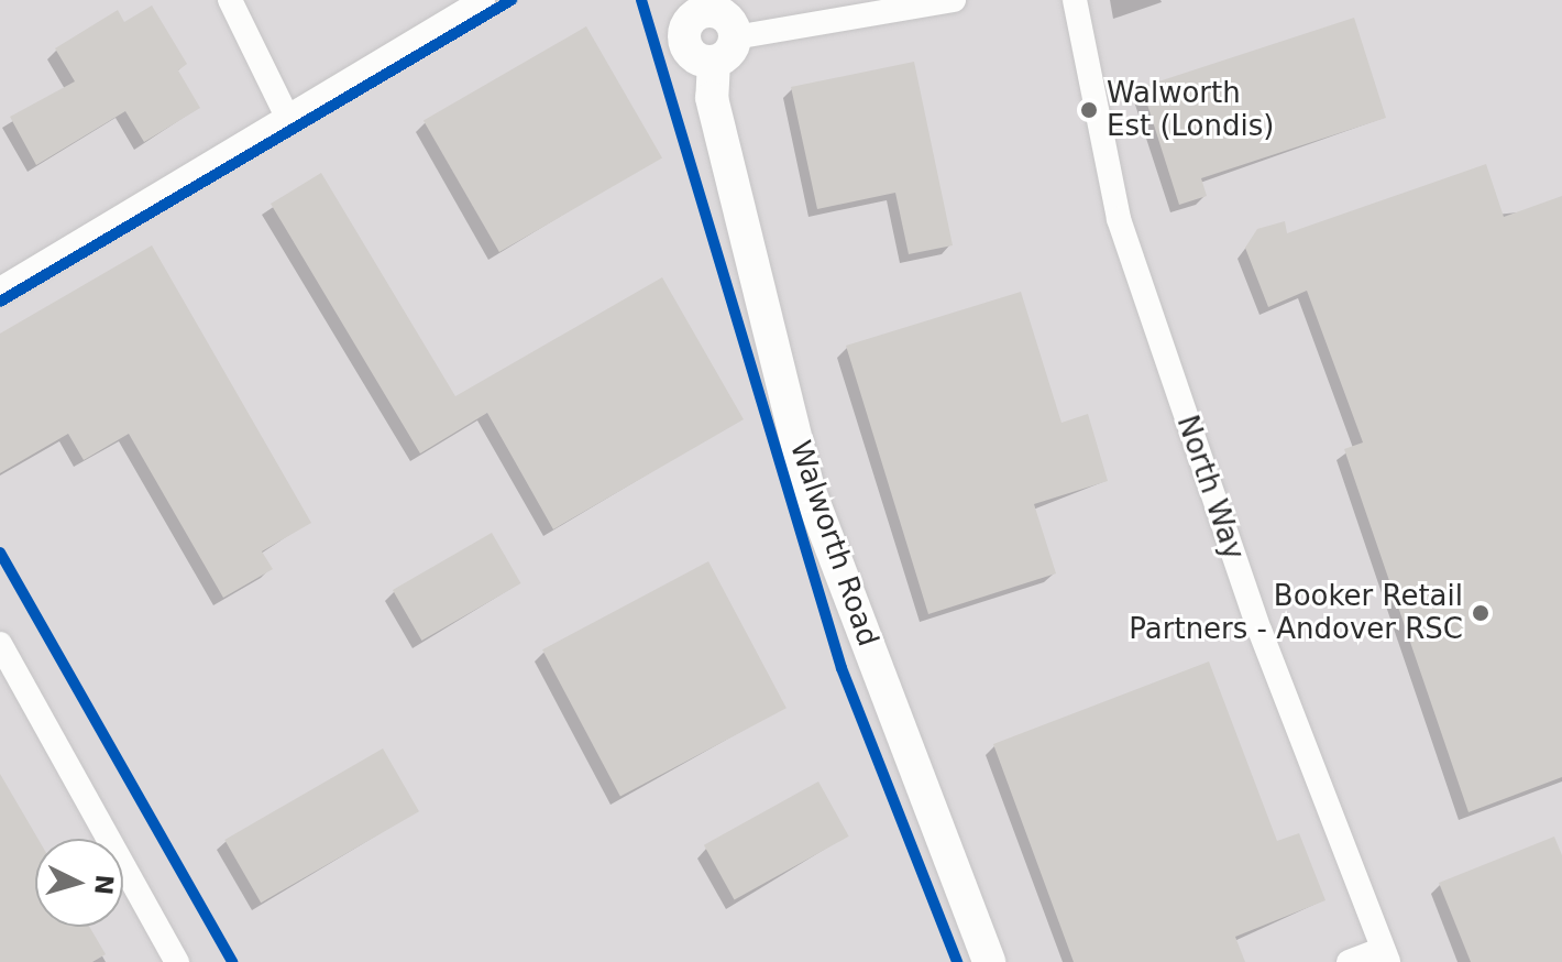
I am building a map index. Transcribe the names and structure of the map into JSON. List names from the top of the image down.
{
  "streets": {
    "street": ["North Way", "Walworth Road"]
  },
  "places": ["Walworth Est (Londis)", "Booker Retail Partners - Andover RSC"],
  "north": "right"
}
